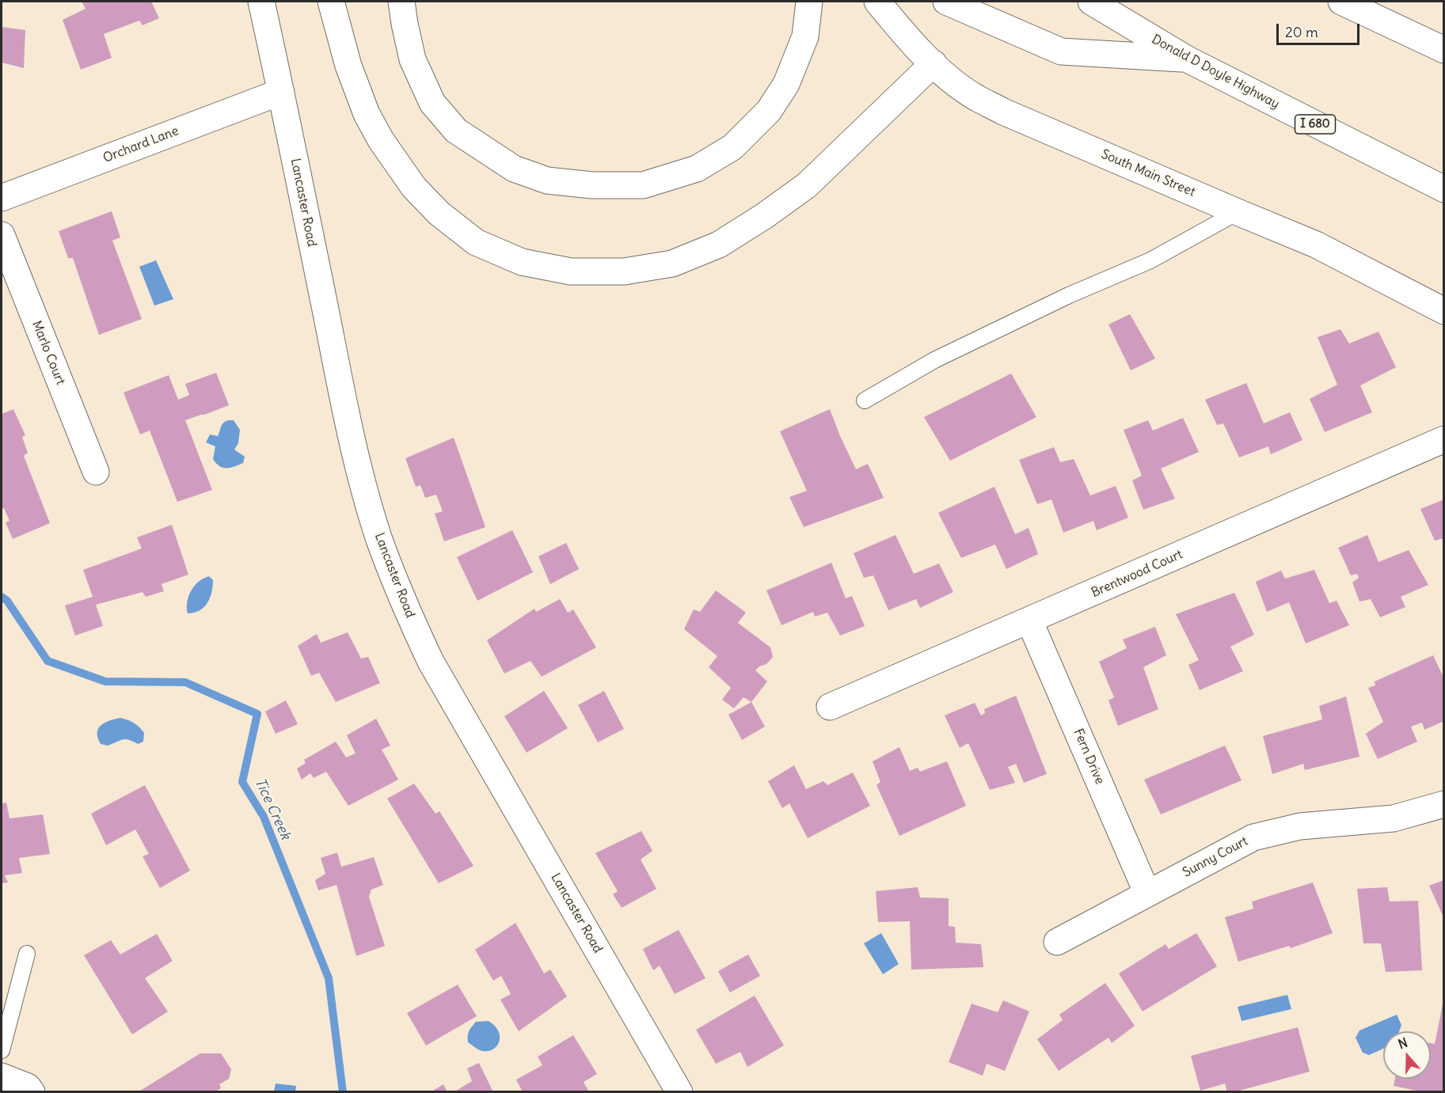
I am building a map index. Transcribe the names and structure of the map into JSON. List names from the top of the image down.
{
  "streets": {
    "main road": [
      "Donald D Doyle Highway",
      "I 680",
      "Orchard Lane",
      "South Main Street",
      "Lancaster Road",
      "Marlo Court",
      "Brentwood Court",
      "Fern Drive",
      "Sunny Court"
    ]
  },
  "crossings": [
    ["Orchard Lane", "Lancaster Road"],
    ["Brentwood Court", "Fern Drive"],
    ["Fern Drive", "Sunny Court"]
  ],
  "water": ["Tice Creek"],
  "scale_bar": "20 m",
  "north": "top"
}
